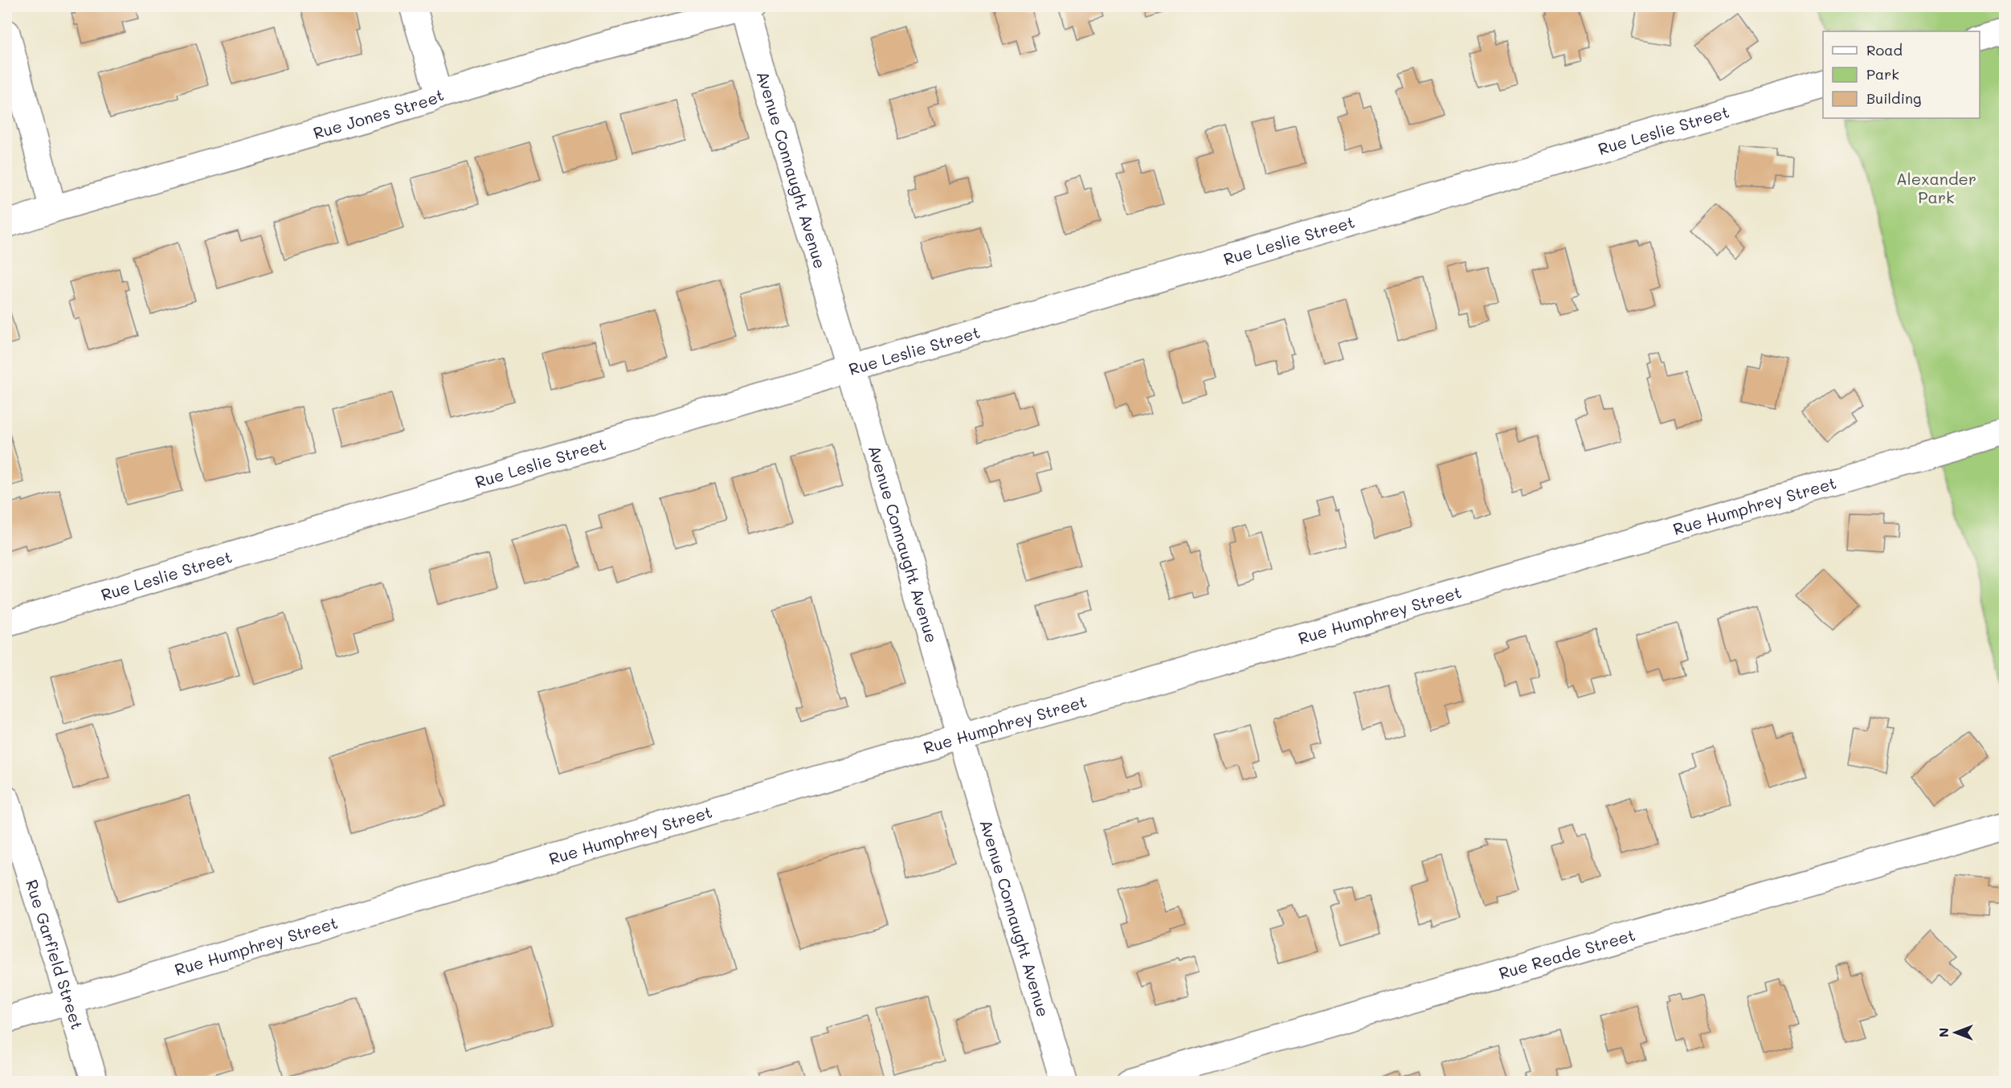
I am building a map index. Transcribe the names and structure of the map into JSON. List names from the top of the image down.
{
  "streets": {
    "street": [
      "Rue Jones Street",
      "Rue Leslie Street",
      "Avenue Connaught Avenue",
      "Rue Humphrey Street",
      "Rue Reade Street",
      "Rue Garfield Street"
    ]
  },
  "crossings": [
    ["Rue Jones Street", "Avenue Connaught Avenue"],
    ["Rue Leslie Street", "Avenue Connaught Avenue"],
    ["Avenue Connaught Avenue", "Rue Humphrey Street"],
    ["Rue Humphrey Street", "Rue Garfield Street"]
  ],
  "parks": ["Alexander Park"],
  "legend": ["Road", "Park", "Building"],
  "north": "left"
}
